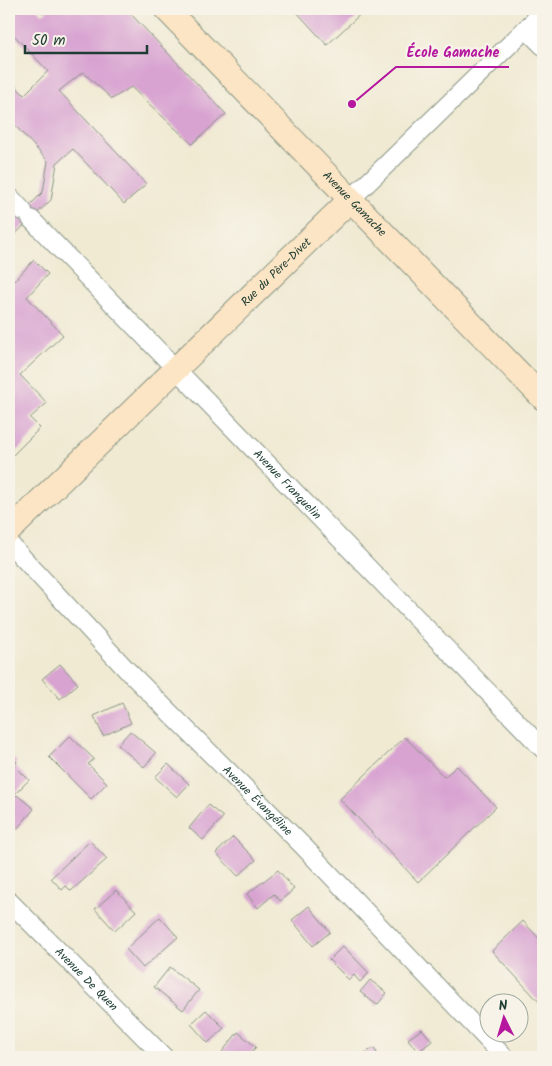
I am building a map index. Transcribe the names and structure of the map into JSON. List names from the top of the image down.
{
  "streets": {
    "street": [
      "Avenue Gamache",
      "Rue du Père-Divet",
      "Avenue Franquelin",
      "Avenue Évangéline",
      "Avenue De Quen"
    ]
  },
  "crossings": [
    ["Avenue Gamache", "Rue du Père-Divet"],
    ["Rue du Père-Divet", "Avenue Franquelin"]
  ],
  "places": ["École Gamache"],
  "scale_bar": "50 m",
  "north": "top"
}
